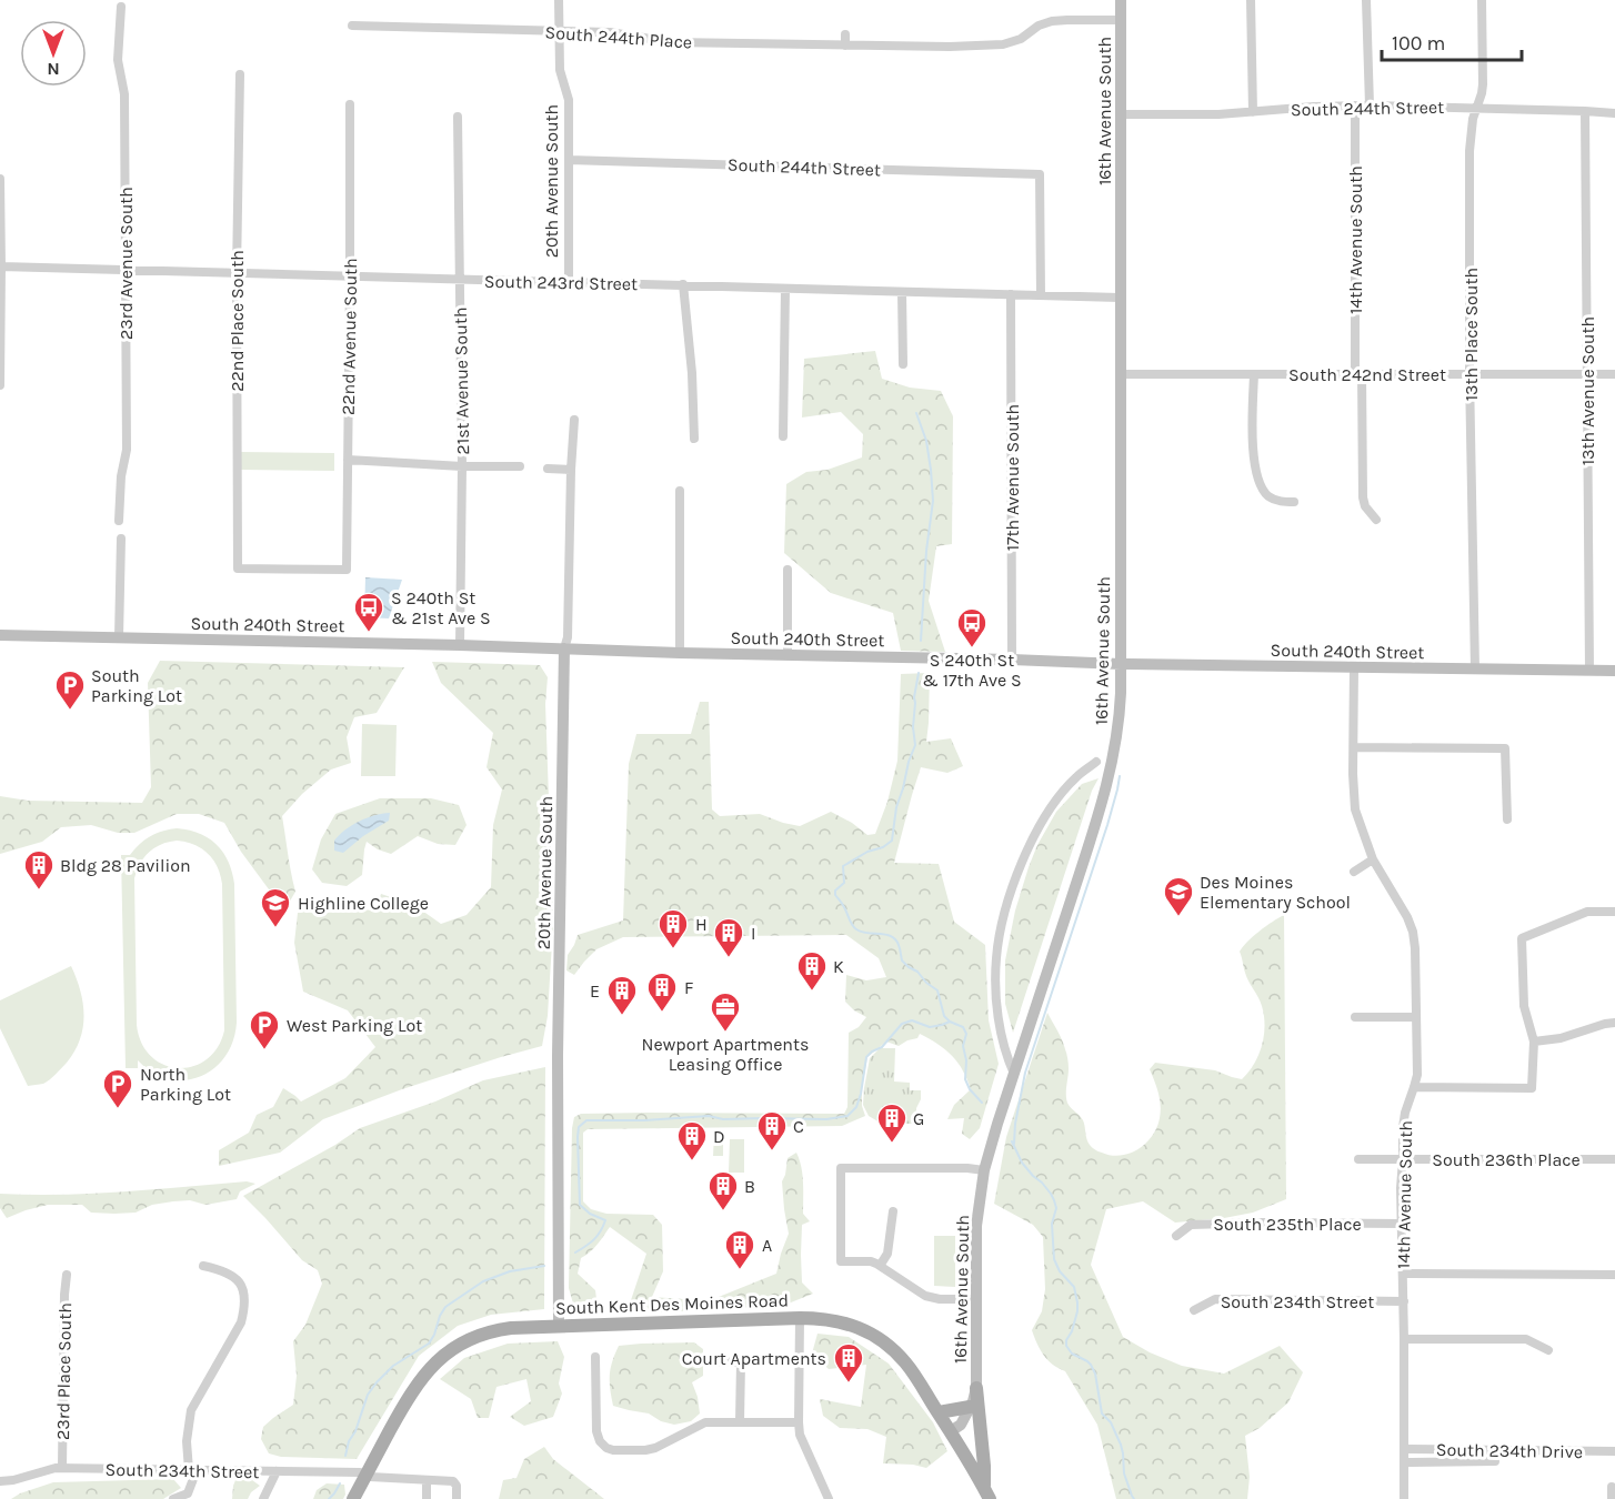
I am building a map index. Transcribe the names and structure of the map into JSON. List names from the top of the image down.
{
  "streets": {
    "main road": [
      "16th Avenue South",
      "20th Avenue South",
      "South 240th Street",
      "South Kent Des Moines Road"
    ],
    "street": [
      "South 244th Place",
      "South 244th Street",
      "14th Avenue South",
      "23rd Avenue South",
      "South 243rd Street",
      "22nd Place South",
      "13th Place South",
      "22nd Avenue South",
      "South 242nd Street",
      "21st Avenue South",
      "13th Avenue South",
      "17th Avenue South",
      "South 236th Place",
      "South 235th Place",
      "South 234th Street",
      "23rd Place South",
      "South 234th Drive"
    ]
  },
  "crossings": [
    ["South 244th Place", "16th Avenue South"],
    ["South 244th Place", "20th Avenue South"],
    ["South 244th Street", "16th Avenue South"],
    ["South 244th Street", "20th Avenue South"],
    ["South 244th Street", "14th Avenue South"],
    ["South 244th Street", "South 243rd Street"],
    ["South 244th Street", "13th Place South"],
    ["South 244th Street", "13th Avenue South"],
    ["16th Avenue South", "South 243rd Street"],
    ["16th Avenue South", "South 242nd Street"],
    ["16th Avenue South", "South 240th Street"],
    ["16th Avenue South", "South Kent Des Moines Road"],
    ["20th Avenue South", "South 243rd Street"],
    ["20th Avenue South", "South 240th Street"],
    ["20th Avenue South", "South Kent Des Moines Road"],
    ["14th Avenue South", "South 242nd Street"],
    ["14th Avenue South", "South 240th Street"],
    ["14th Avenue South", "South 236th Place"],
    ["14th Avenue South", "South 235th Place"],
    ["14th Avenue South", "South 234th Street"],
    ["14th Avenue South", "South 234th Drive"],
    ["23rd Avenue South", "South 243rd Street"],
    ["South 243rd Street", "22nd Place South"],
    ["South 243rd Street", "22nd Avenue South"],
    ["South 243rd Street", "21st Avenue South"],
    ["South 243rd Street", "17th Avenue South"],
    ["22nd Place South", "22nd Avenue South"],
    ["13th Place South", "South 242nd Street"],
    ["13th Place South", "South 240th Street"],
    ["South 242nd Street", "13th Avenue South"],
    ["21st Avenue South", "South 240th Street"],
    ["13th Avenue South", "South 240th Street"],
    ["17th Avenue South", "South 240th Street"],
    ["South 234th Street", "South Kent Des Moines Road"],
    ["South 234th Street", "23rd Place South"]
  ],
  "places": {
    "bus stop": ["S 240th St & 21st Ave S", "S 240th St & 17th Ave S"],
    "parking": ["South Parking Lot", "West Parking Lot", "North Parking Lot"],
    "building": [
      "Bldg 28 Pavilion",
      "H",
      "I",
      "K",
      "F",
      "E",
      "G",
      "C",
      "D",
      "B",
      "A",
      "Court Apartments"
    ],
    "school or university": ["Des Moines Elementary School", "Highline College"],
    "office": ["Newport Apartments Leasing Office"]
  },
  "scale_bar": "100 m",
  "north": "bottom"
}
